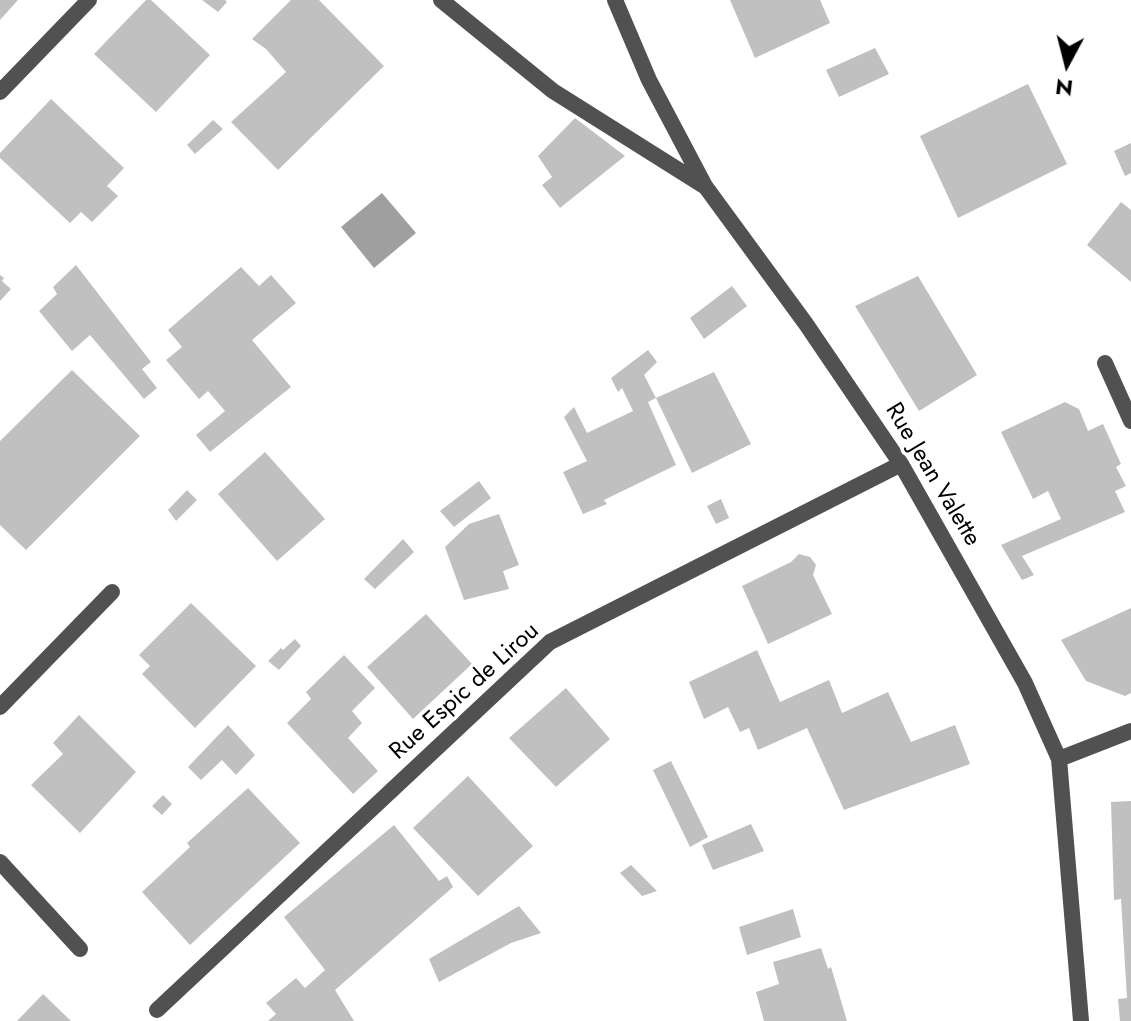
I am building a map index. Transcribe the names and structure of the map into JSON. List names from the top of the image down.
{
  "streets": {
    "street": ["Rue Jean Valette", "Rue Espic de Lirou"]
  },
  "crossings": [
    ["Rue Jean Valette", "Rue Espic de Lirou"]
  ],
  "north": "bottom"
}
